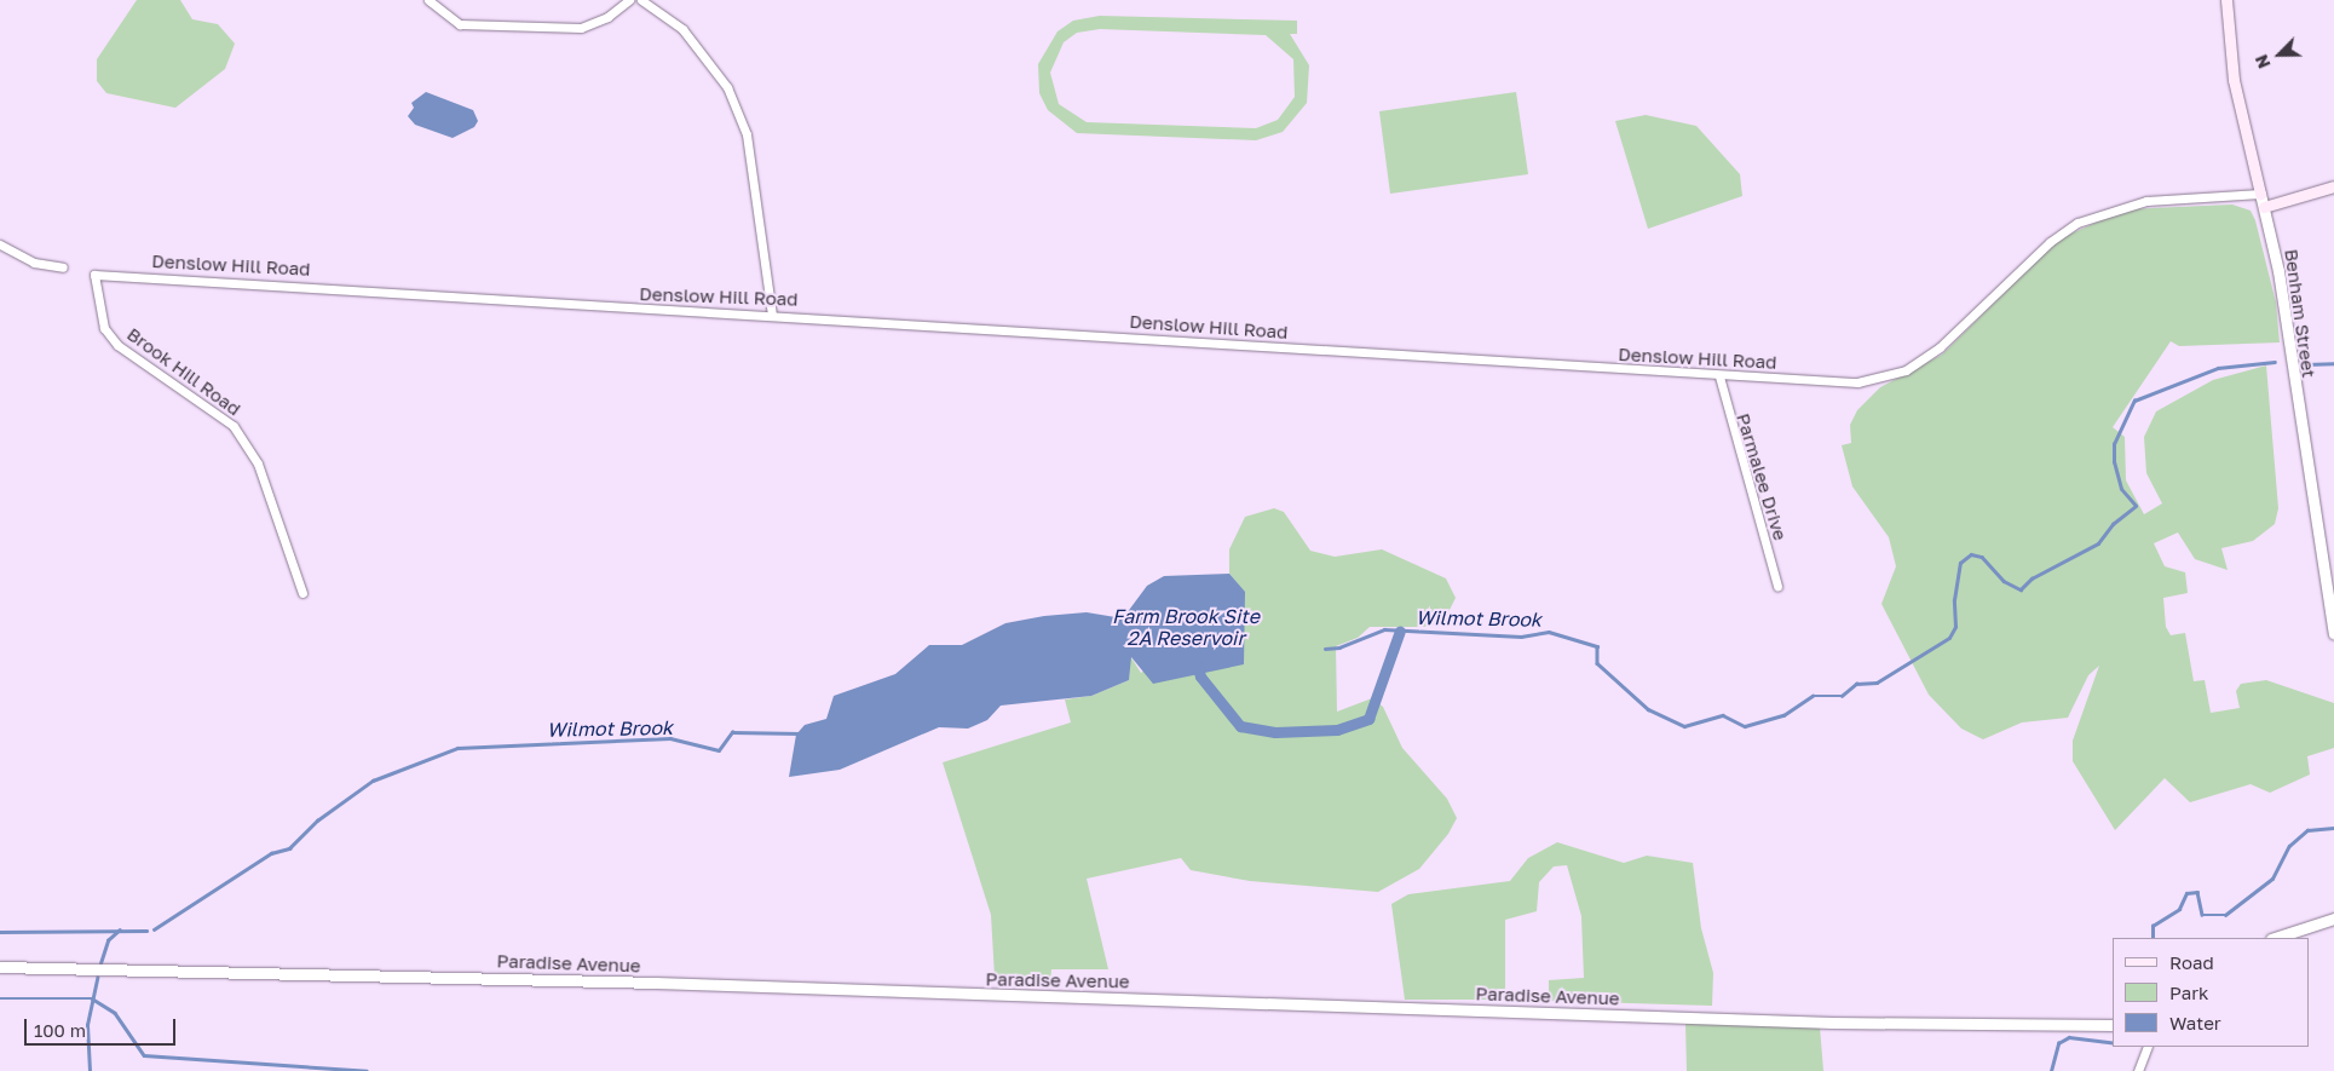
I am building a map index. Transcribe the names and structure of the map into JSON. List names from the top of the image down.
{
  "streets": {
    "main road": ["Benham Street"],
    "street": [
      "Denslow Hill Road",
      "Brook Hill Road",
      "Parmalee Drive",
      "Paradise Avenue"
    ]
  },
  "crossings": [
    ["Denslow Hill Road", "Benham Street"],
    ["Denslow Hill Road", "Brook Hill Road"],
    ["Denslow Hill Road", "Parmalee Drive"]
  ],
  "water": ["Farm Brook Site 2A Reservoir", "Wilmot Brook"],
  "legend": ["Road", "Park", "Water"],
  "scale_bar": "100 m",
  "north": "bottom left"
}
